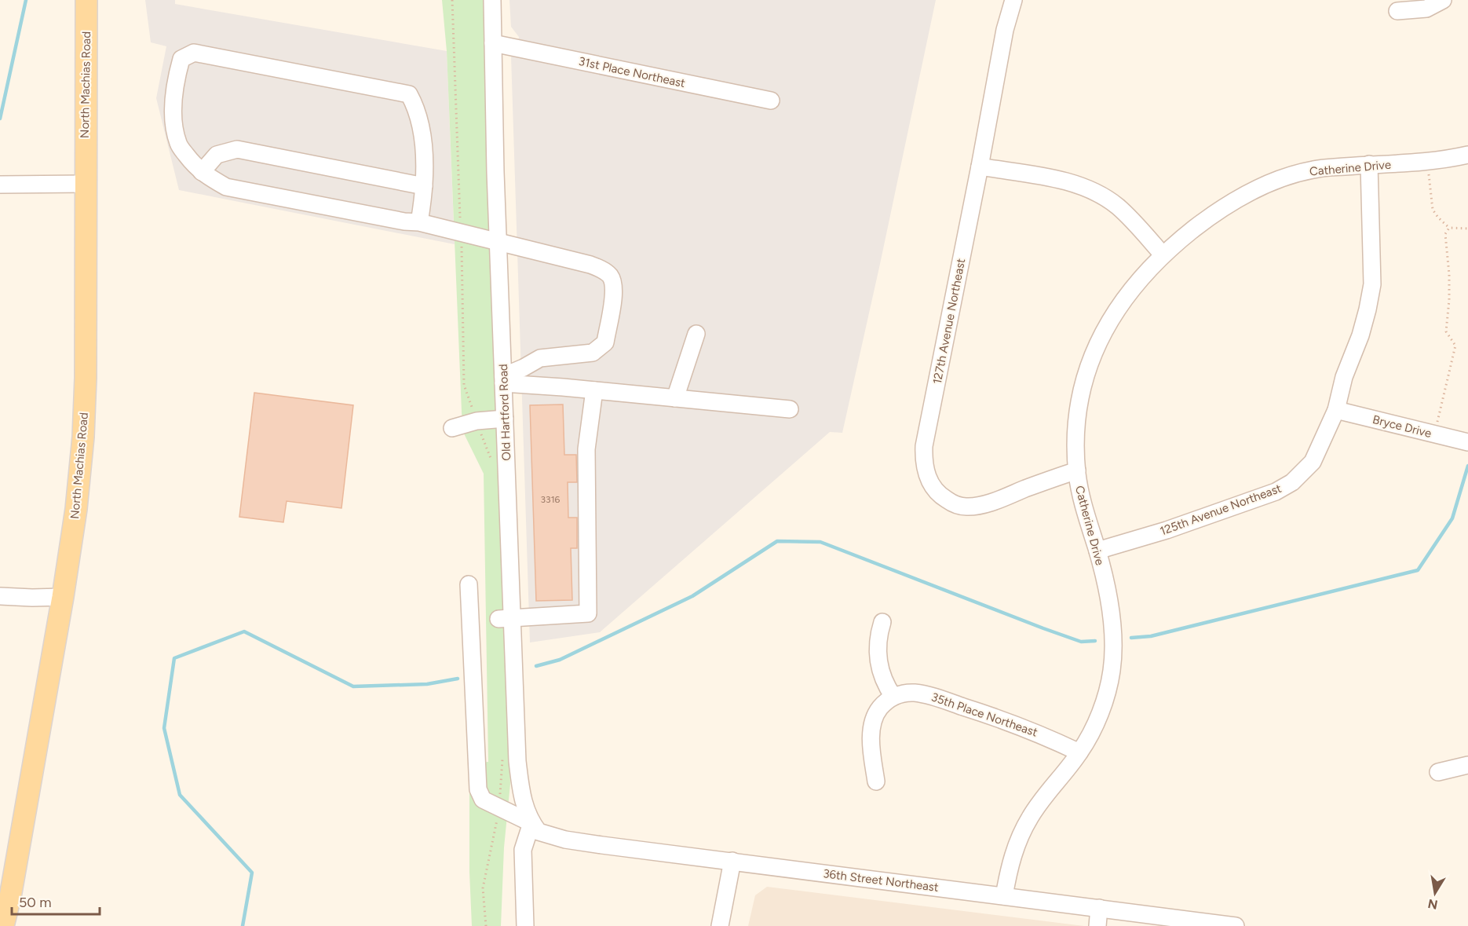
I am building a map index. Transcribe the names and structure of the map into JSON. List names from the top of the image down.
{
  "streets": {
    "main road": ["North Machias Road"],
    "street": [
      "31st Place Northeast",
      "Catherine Drive",
      "127th Avenue Northeast",
      "Old Hartford Road",
      "Bryce Drive",
      "125th Avenue Northeast",
      "35th Place Northeast",
      "36th Street Northeast"
    ]
  },
  "crossings": [
    ["31st Place Northeast", "Old Hartford Road"],
    ["Catherine Drive", "127th Avenue Northeast"],
    ["Catherine Drive", "125th Avenue Northeast"],
    ["Catherine Drive", "35th Place Northeast"],
    ["Catherine Drive", "36th Street Northeast"],
    ["Old Hartford Road", "36th Street Northeast"],
    ["Bryce Drive", "125th Avenue Northeast"]
  ],
  "house_numbers": ["3316"],
  "scale_bar": "50 m",
  "north": "bottom"
}
